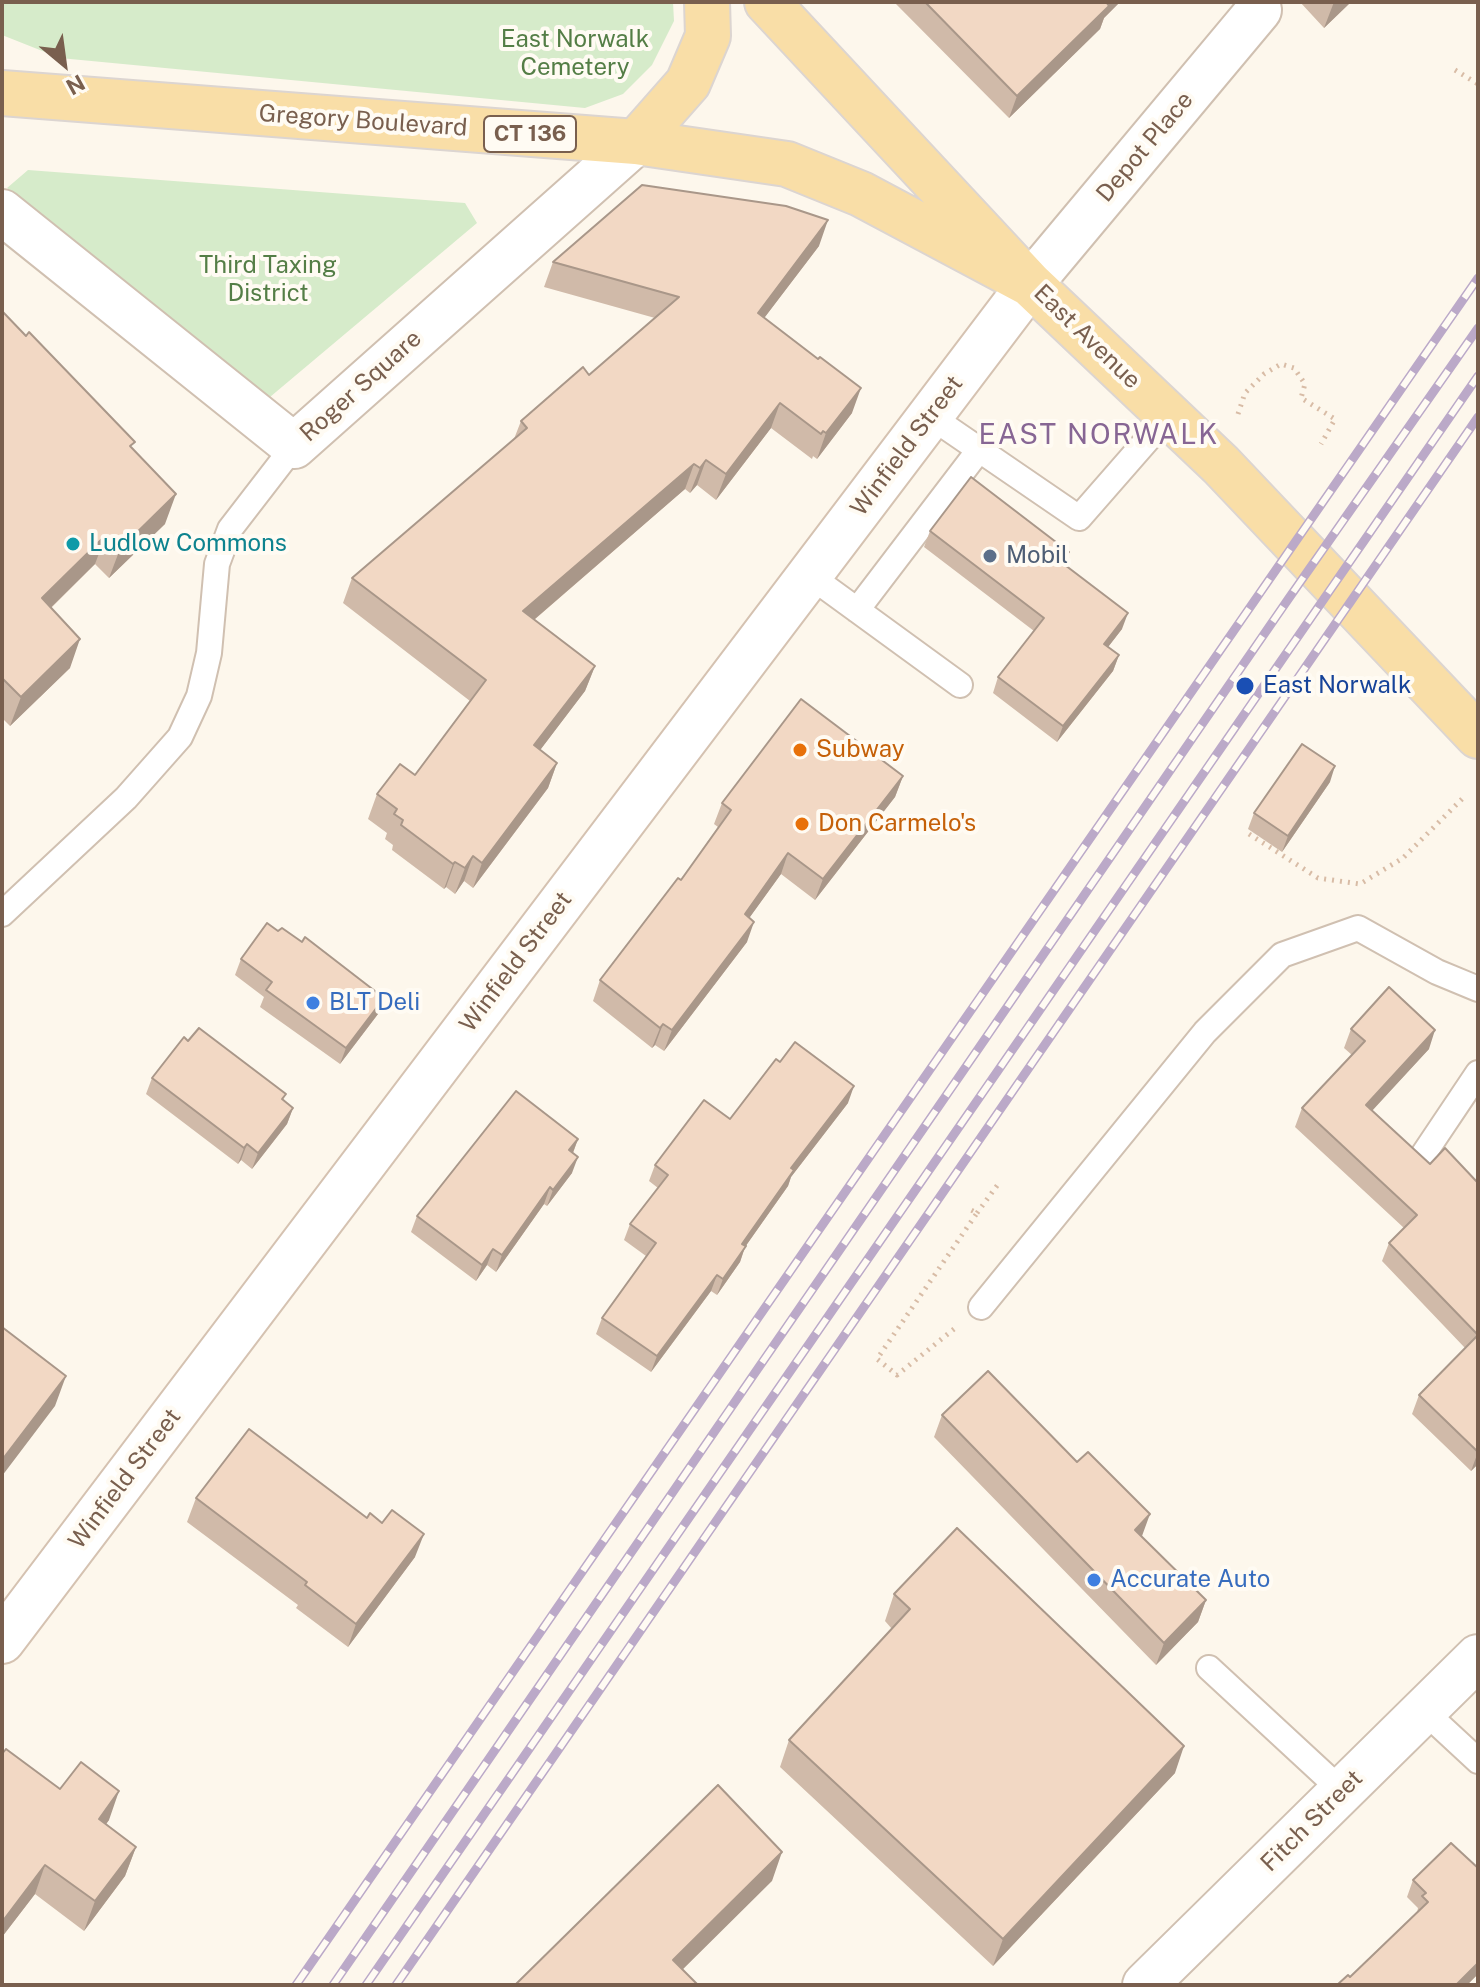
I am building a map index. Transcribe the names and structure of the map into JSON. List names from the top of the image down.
{
  "streets": {
    "main road": [
      "Gregory Boulevard",
      "CT 136",
      "Depot Place",
      "East Avenue",
      "Roger Square",
      "Winfield Street",
      "Fitch Street"
    ]
  },
  "crossings": [
    ["Gregory Boulevard", "Depot Place"],
    ["Gregory Boulevard", "East Avenue"],
    ["Gregory Boulevard", "Roger Square"],
    ["Gregory Boulevard", "Winfield Street"],
    ["Depot Place", "East Avenue"],
    ["Depot Place", "Winfield Street"],
    ["East Avenue", "Winfield Street"]
  ],
  "districts": ["EAST NORWALK"],
  "parks": ["East Norwalk Cemetery", "Third Taxing District"],
  "places": [
    "Ludlow Commons",
    "Mobil",
    "East Norwalk",
    "Subway",
    "Don Carmelo's",
    "BLT Deli",
    "Accurate Auto"
  ],
  "north": "bottom right"
}
